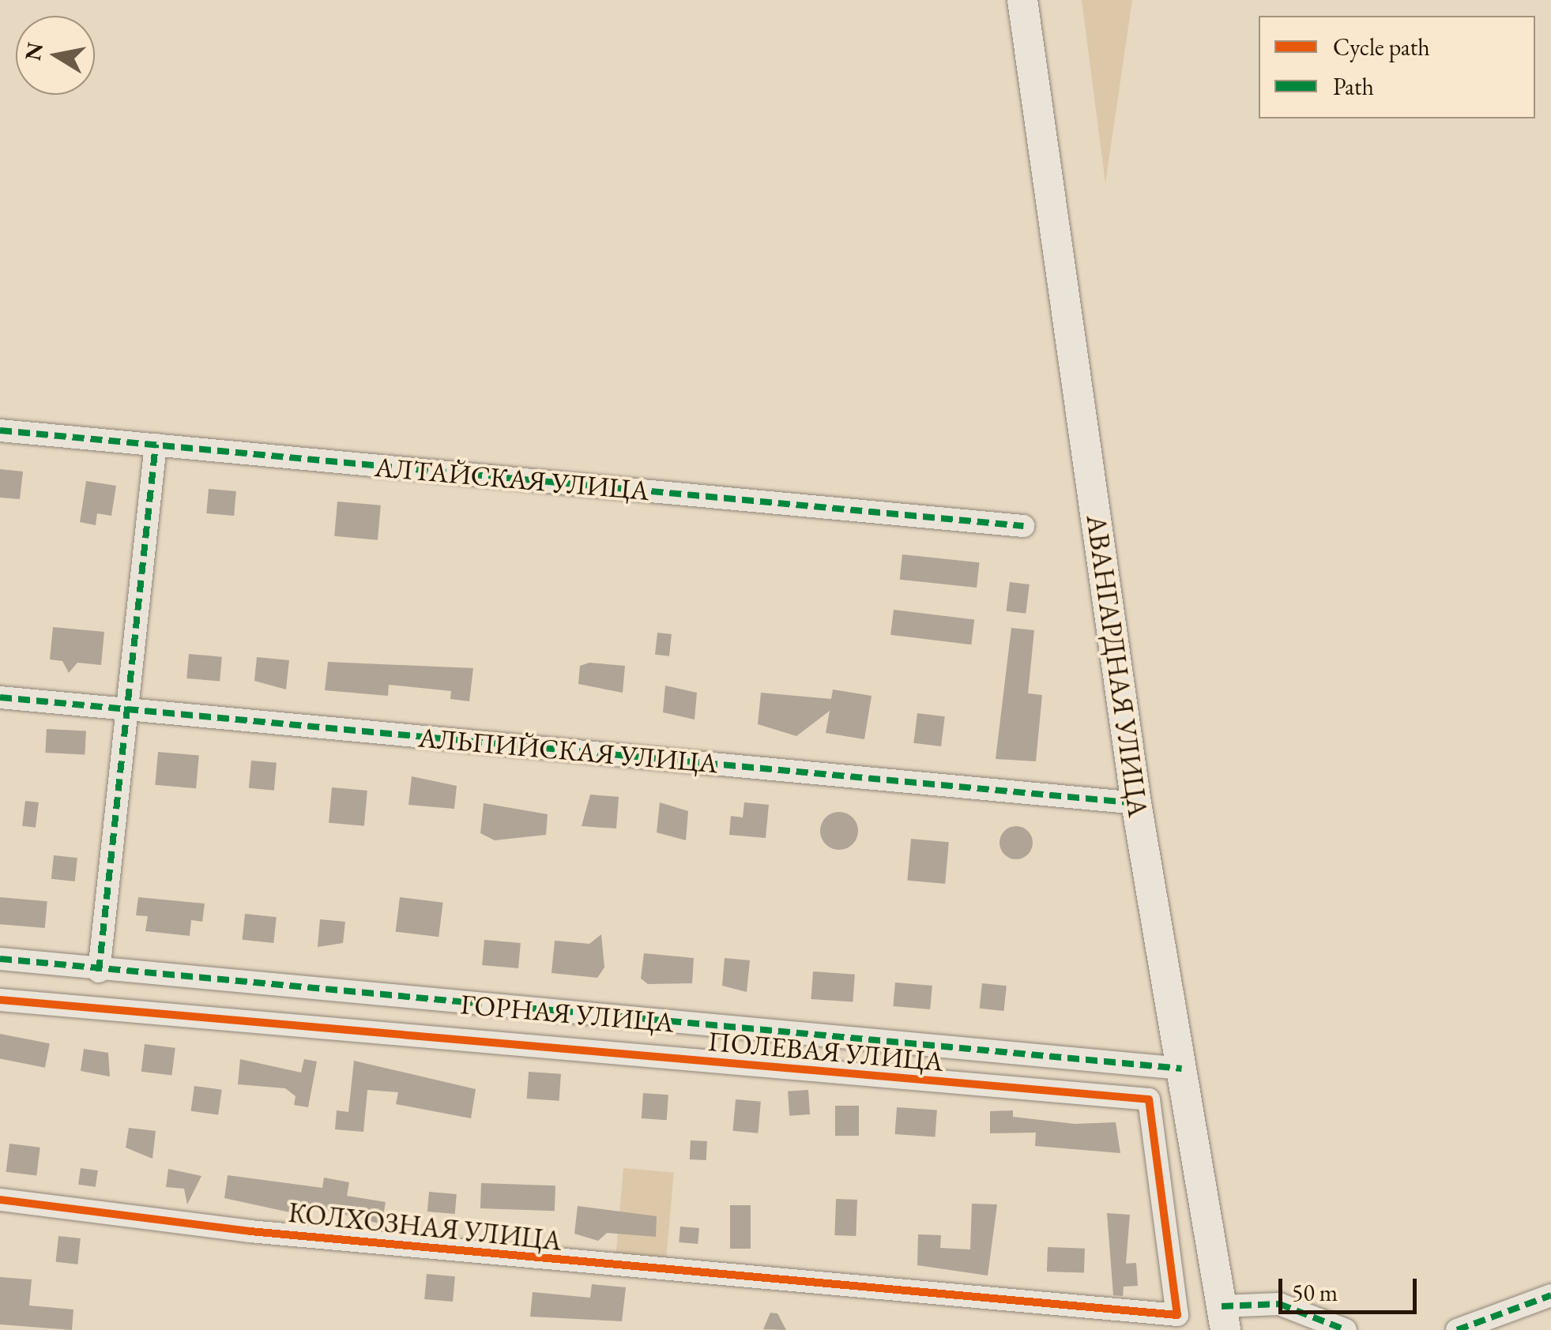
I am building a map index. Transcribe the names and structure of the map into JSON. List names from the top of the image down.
{
  "streets": {
    "main road": ["АВАНГАРДНАЯ УЛИЦА"],
    "street": [
      "АЛТАЙСКАЯ УЛИЦА",
      "АЛЬПИЙСКАЯ УЛИЦА",
      "ГОРНАЯ УЛИЦА",
      "ПОЛЕВАЯ УЛИЦА",
      "КОЛХОЗНАЯ УЛИЦА"
    ]
  },
  "crossings": [
    ["АВАНГАРДНАЯ УЛИЦА", "АЛЬПИЙСКАЯ УЛИЦА"],
    ["АВАНГАРДНАЯ УЛИЦА", "ГОРНАЯ УЛИЦА"],
    ["ПОЛЕВАЯ УЛИЦА", "КОЛХОЗНАЯ УЛИЦА"]
  ],
  "legend": ["Cycle path", "Path"],
  "scale_bar": "50 m",
  "north": "left"
}
